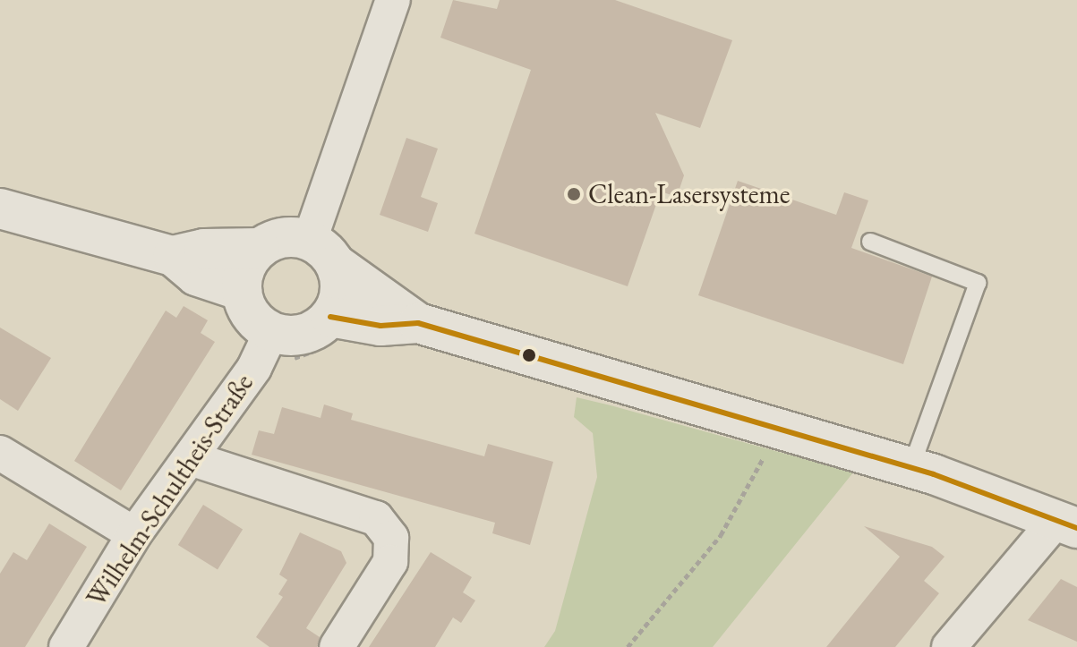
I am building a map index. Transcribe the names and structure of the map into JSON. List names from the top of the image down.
{
  "streets": {
    "street": ["Wilhelm-Schultheis-Straße"]
  },
  "places": ["Clean-Lasersysteme"]
}
